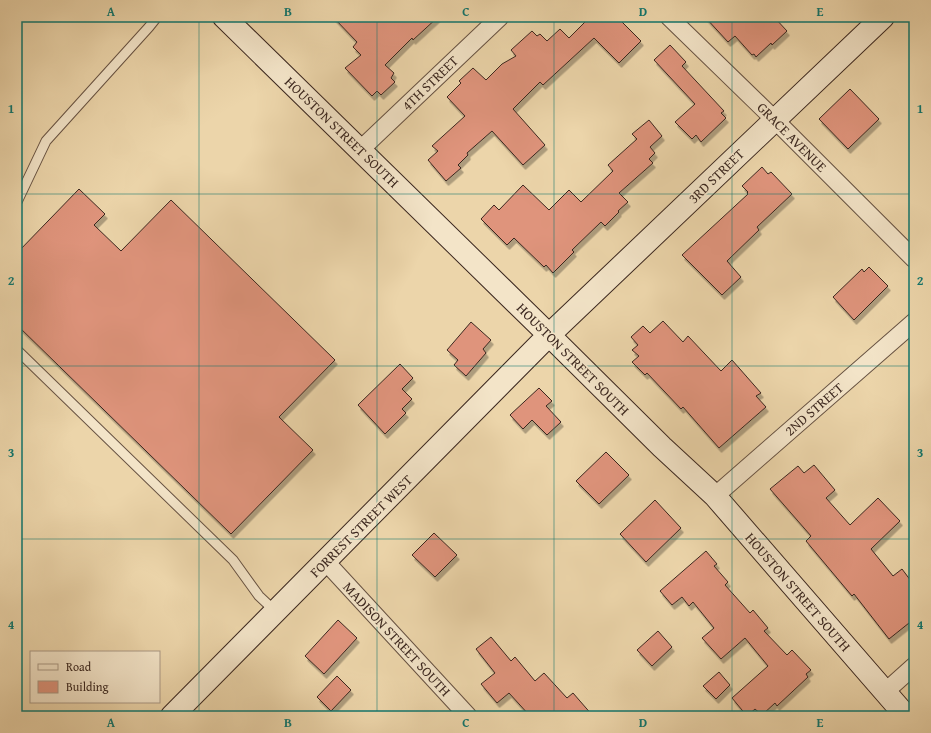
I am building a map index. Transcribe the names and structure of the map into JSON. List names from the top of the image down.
{
  "streets": {
    "street": [
      "4TH STREET",
      "HOUSTON STREET SOUTH",
      "GRACE AVENUE",
      "3RD STREET",
      "2ND STREET",
      "FORREST STREET WEST",
      "MADISON STREET SOUTH"
    ]
  },
  "crossings": [
    ["4TH STREET", "HOUSTON STREET SOUTH"],
    ["HOUSTON STREET SOUTH", "3RD STREET"],
    ["HOUSTON STREET SOUTH", "2ND STREET"],
    ["HOUSTON STREET SOUTH", "FORREST STREET WEST"],
    ["GRACE AVENUE", "3RD STREET"],
    ["3RD STREET", "FORREST STREET WEST"],
    ["FORREST STREET WEST", "MADISON STREET SOUTH"]
  ],
  "legend": ["Road", "Building"],
  "grid": {
    "columns": [
      "A",
      "B",
      "C",
      "D",
      "E"
    ],
    "rows": [
      "1",
      "2",
      "3",
      "4"
    ]
  }
}
